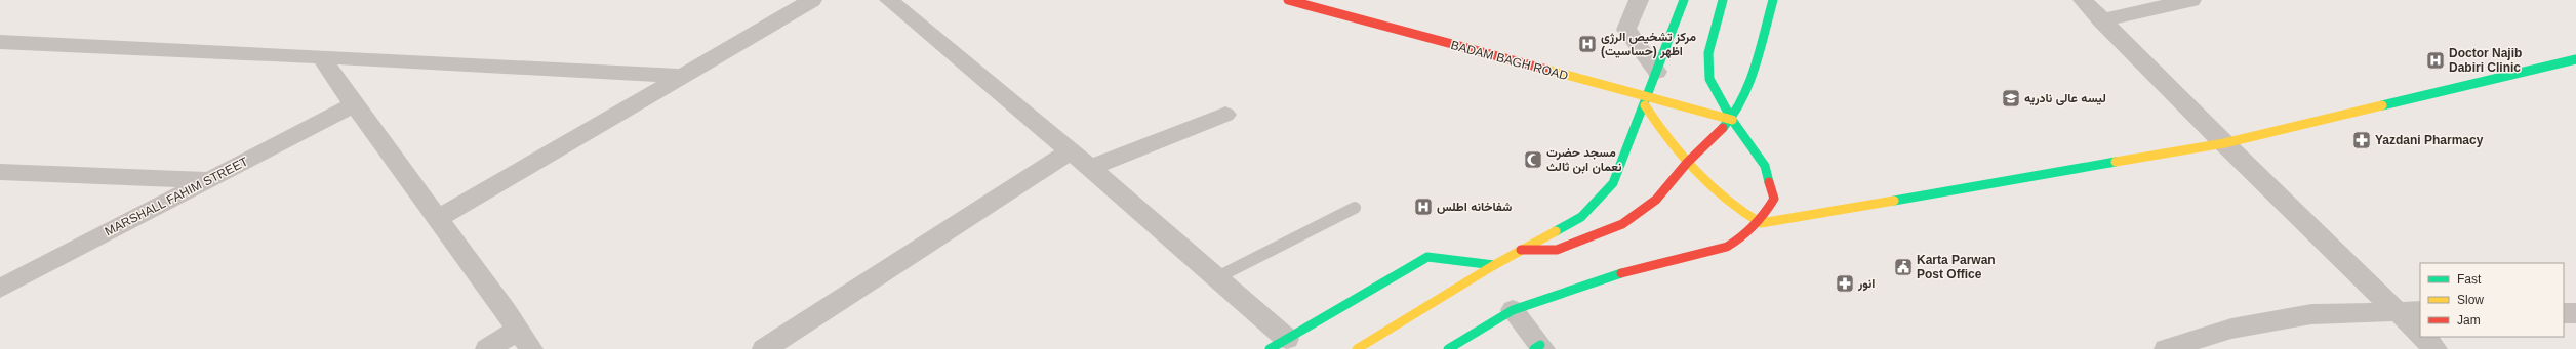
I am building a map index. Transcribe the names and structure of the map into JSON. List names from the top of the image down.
{
  "streets": {
    "main road": ["BADAM BAGH ROAD"],
    "street": ["MARSHALL FAHIM STREET"]
  },
  "places": {
    "hospital": ["مرکز تشخیص الرژی (حساسیت) اظهر", "Doctor Najib Dabiri Clinic", "شفاخانه اطلس"],
    "school or university": ["لیسه عالی نادریه"],
    "pharmacy": ["Yazdani Pharmacy", "انور"],
    "mosque": ["مسجد حضرت نعمان ابن ثالث"],
    "public building": ["Karta Parwan Post Office"]
  },
  "legend": ["Fast", "Slow", "Jam"]
}
